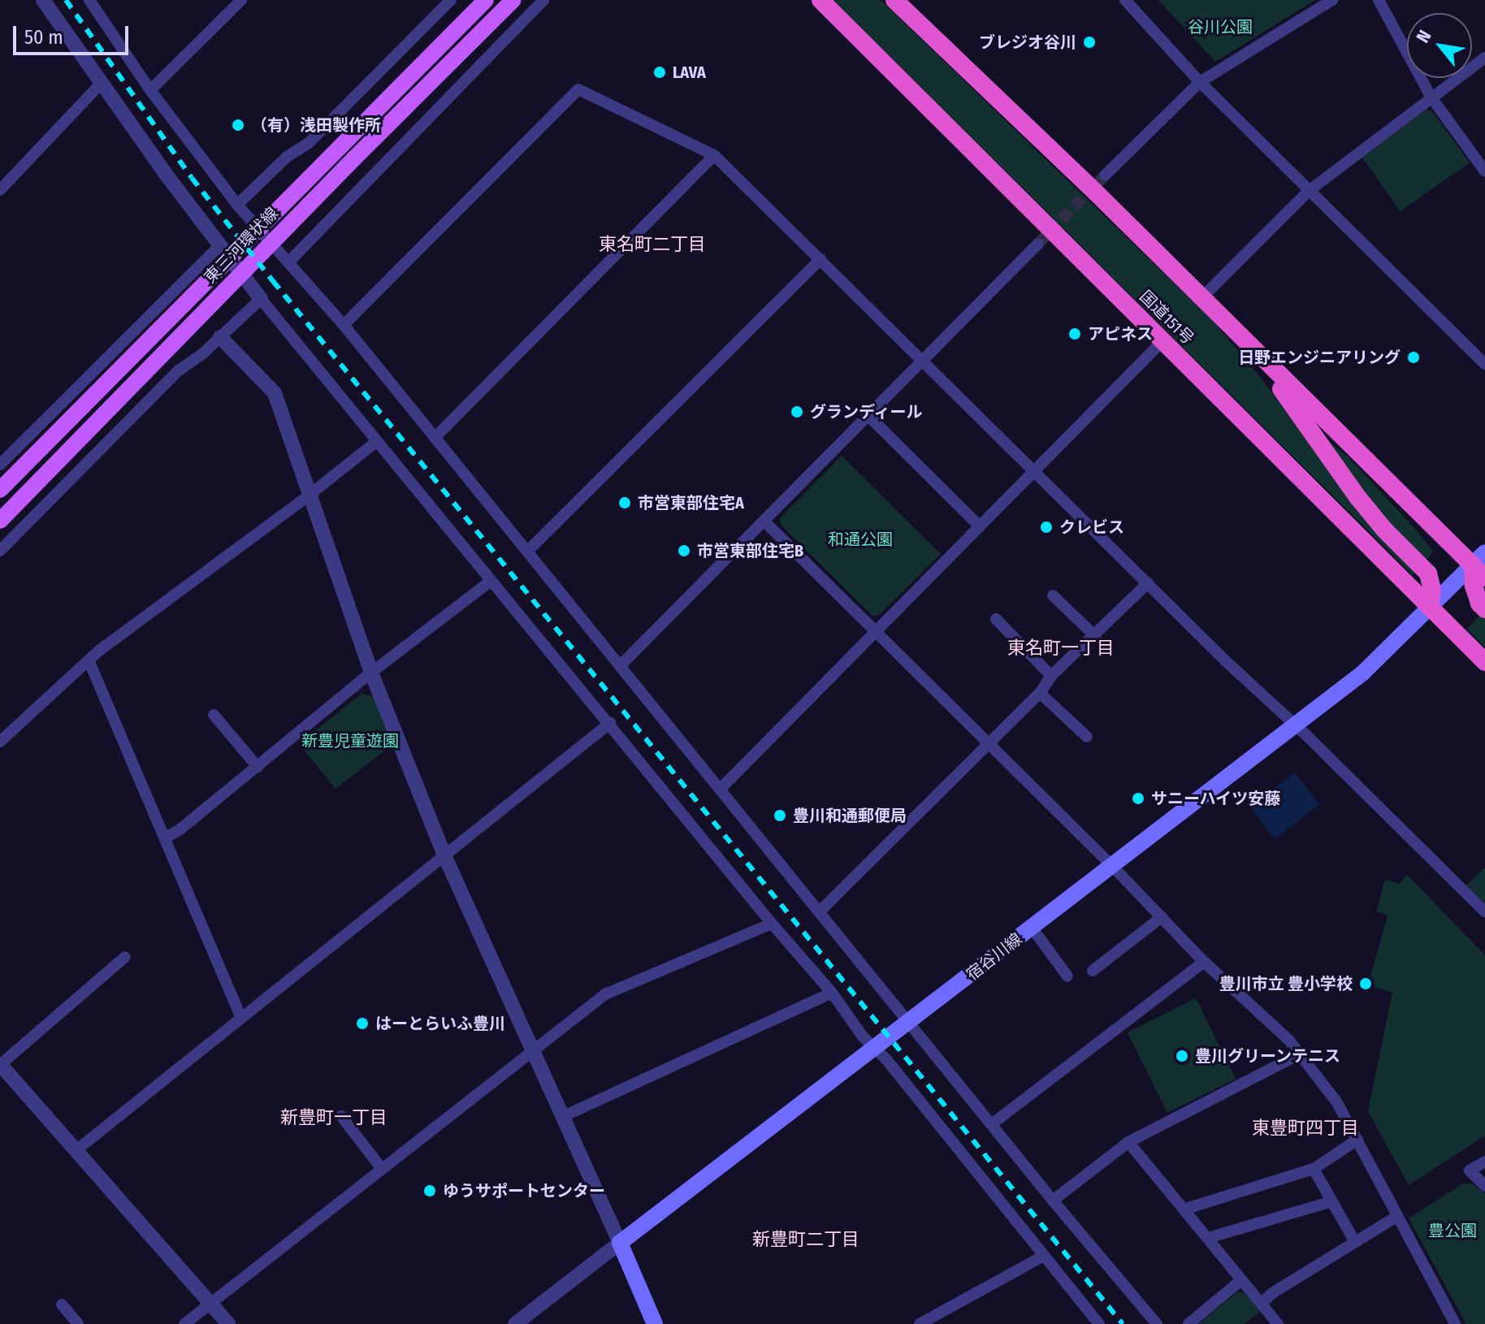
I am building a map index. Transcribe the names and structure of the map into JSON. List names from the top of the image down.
{
  "streets": {
    "highway": ["国道151号"],
    "main road": ["東三河環状線", "宿谷川線"]
  },
  "crossings": [
    ["国道151号", "宿谷川線"]
  ],
  "districts": [
    "東名町二丁目",
    "東名町一丁目",
    "新豊町一丁目",
    "東豊町四丁目",
    "新豊町二丁目"
  ],
  "parks": [
    "谷川公園",
    "和通公園",
    "新豊児童遊園",
    "豊公園"
  ],
  "places": [
    "ブレジオ谷川",
    "LAVA",
    "（有）浅田製作所",
    "アピネス",
    "日野エンジニアリング",
    "グランディール",
    "市営東部住宅A",
    "クレビス",
    "市営東部住宅B",
    "サニーハイツ安藤",
    "豊川和通郵便局",
    "豊川市立 豊小学校",
    "はーとらいふ豊川",
    "豊川グリーンテニス",
    "ゆうサポートセンター"
  ],
  "scale_bar": "50 m",
  "north": "top left"
}
